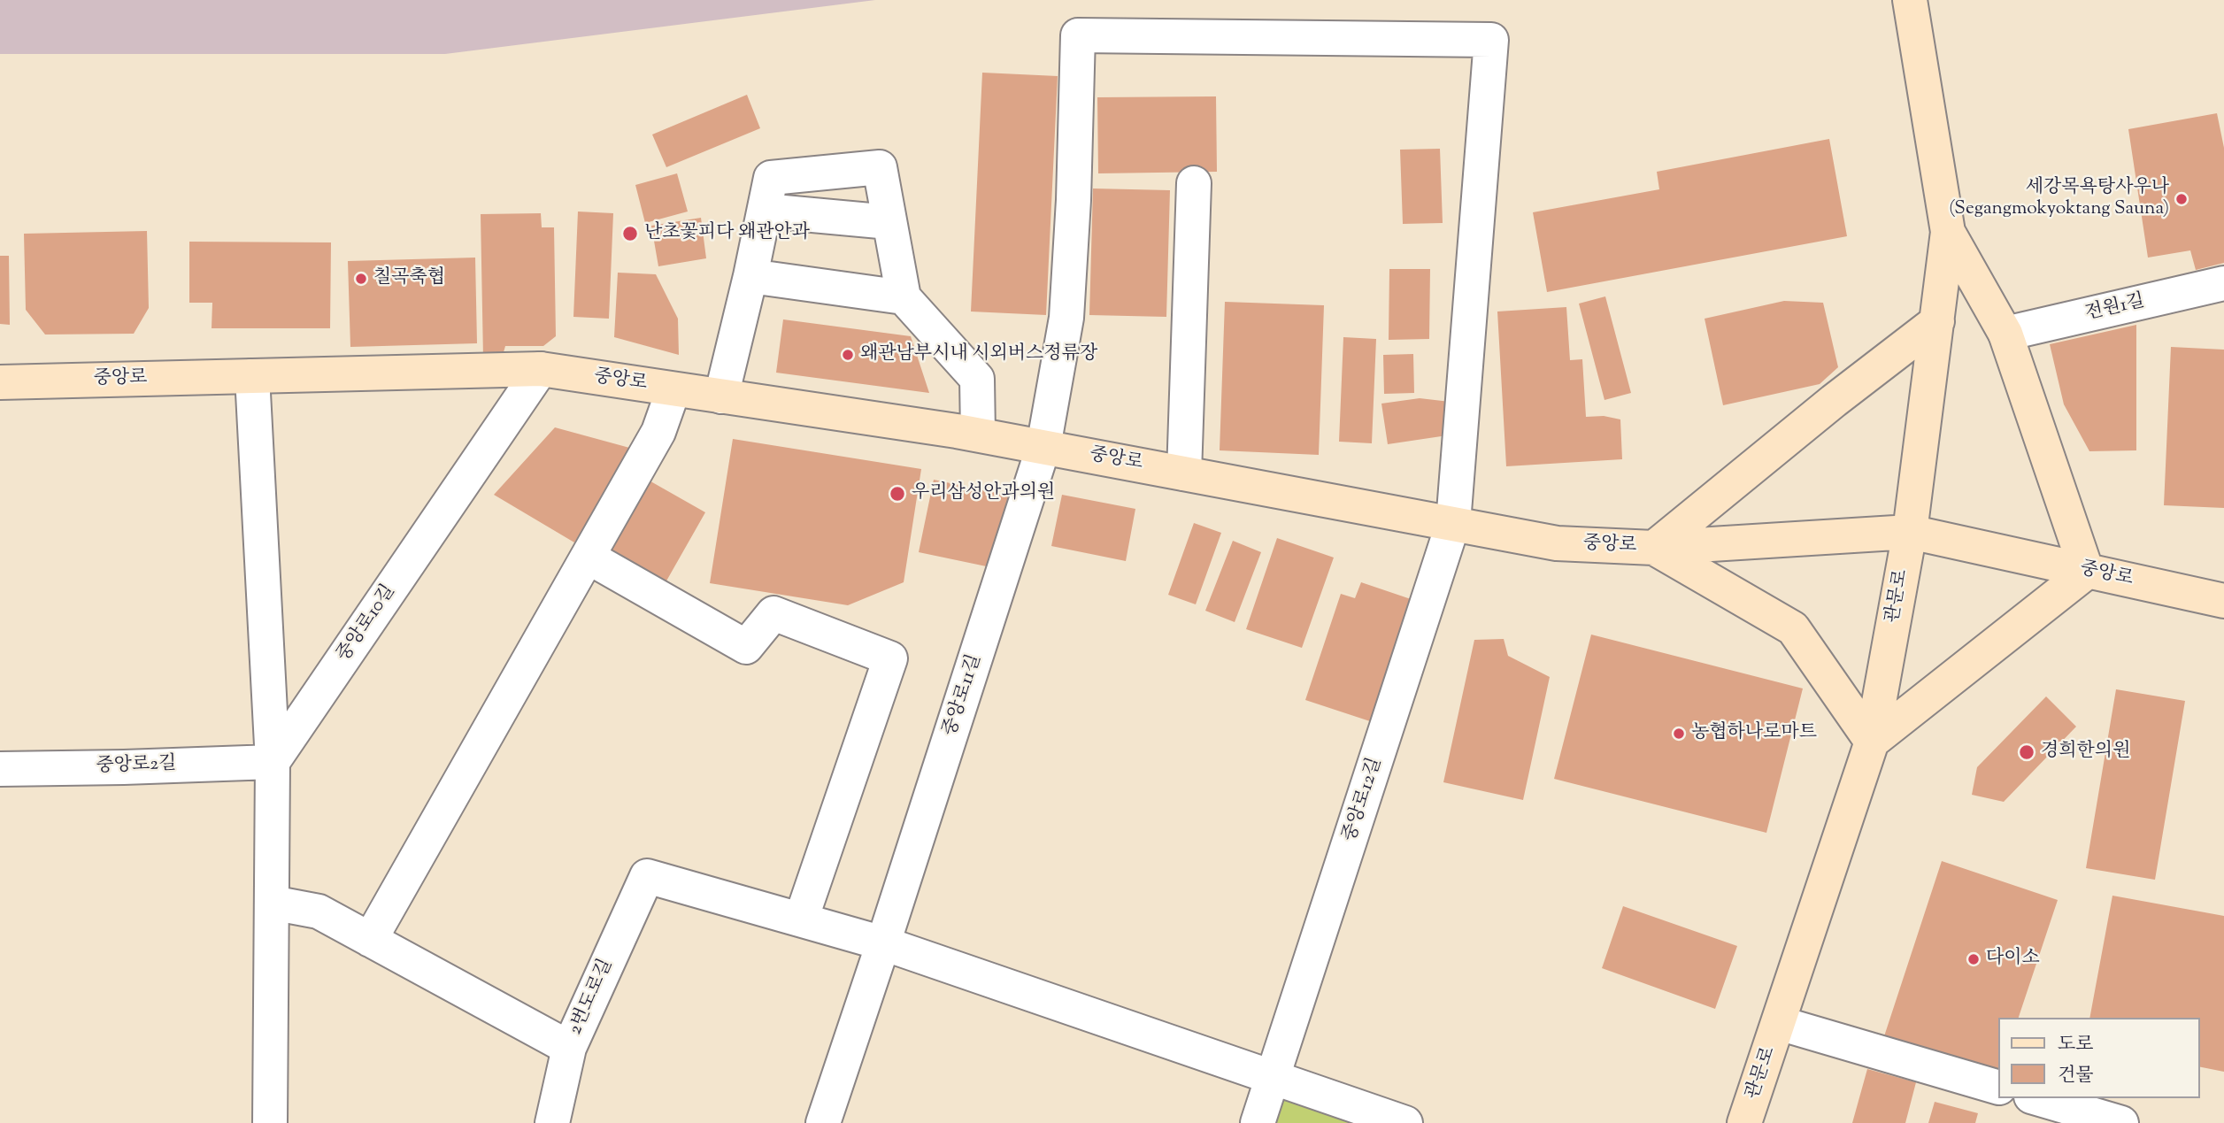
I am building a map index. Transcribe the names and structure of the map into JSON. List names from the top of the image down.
{
  "streets": {
    "street": [
      "전원1길",
      "중앙로",
      "관문로",
      "중앙로10길",
      "중앙로11길",
      "중앙로2길",
      "중앙로12길",
      "2번도로길"
    ]
  },
  "crossings": [
    ["중앙로", "관문로"],
    ["중앙로", "중앙로10길"],
    ["중앙로", "중앙로11길"],
    ["중앙로", "중앙로12길"],
    ["중앙로10길", "중앙로2길"],
    ["중앙로11길", "중앙로12길"]
  ],
  "places": [
    "세강목욕탕사우나 (Segangmokyoktang Sauna)",
    "난초꽃피다 왜관안과",
    "칠곡축협",
    "왜관남부시내 시외버스정류장",
    "우리삼성안과의원",
    "농협하나로마트",
    "경희한의원",
    "다이소"
  ],
  "legend": ["도로", "건물"]
}
